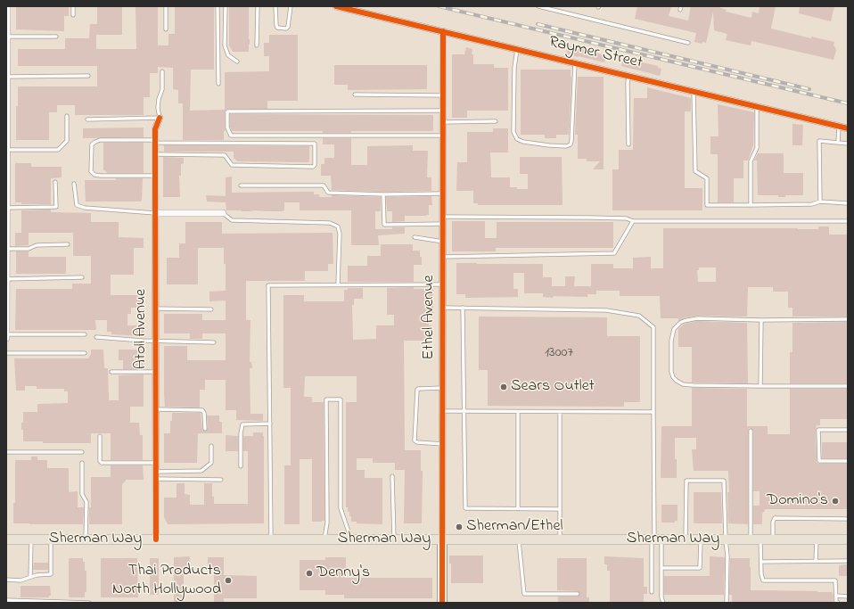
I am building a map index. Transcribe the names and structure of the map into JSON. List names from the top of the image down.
{
  "streets": {
    "main road": ["Sherman Way"],
    "street": ["Raymer Street", "Ethel Avenue", "Atoll Avenue"]
  },
  "crossings": [
    ["Raymer Street", "Ethel Avenue"],
    ["Ethel Avenue", "Sherman Way"],
    ["Atoll Avenue", "Sherman Way"]
  ],
  "places": [
    "Sears Outlet",
    "Domino's",
    "Sherman/Ethel",
    "Denny's",
    "Thai Products North Hollywood"
  ],
  "house_numbers": ["13007"]
}
